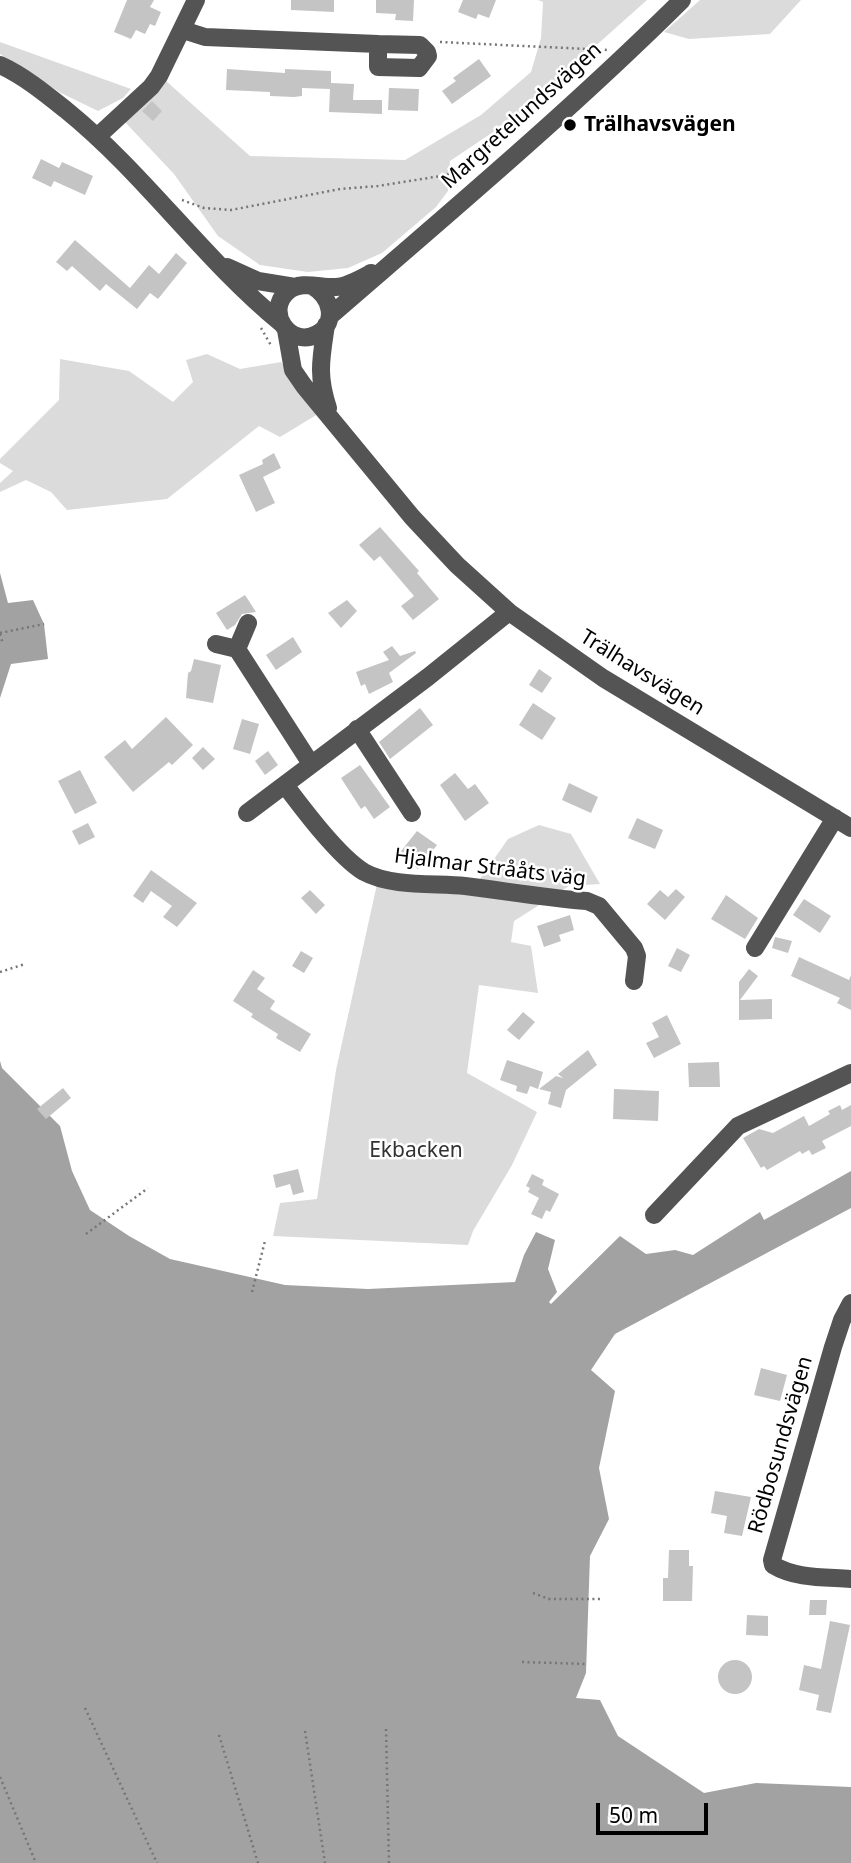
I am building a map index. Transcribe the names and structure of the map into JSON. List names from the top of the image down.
{
  "streets": {
    "street": [
      "Margretelundsvägen",
      "Trälhavsvägen",
      "Hjalmar Strååts väg",
      "Rödbosundsvägen"
    ]
  },
  "crossings": [
    ["Margretelundsvägen", "Trälhavsvägen"]
  ],
  "parks": ["Ekbacken"],
  "places": ["Trälhavsvägen"],
  "scale_bar": "50 m"
}
